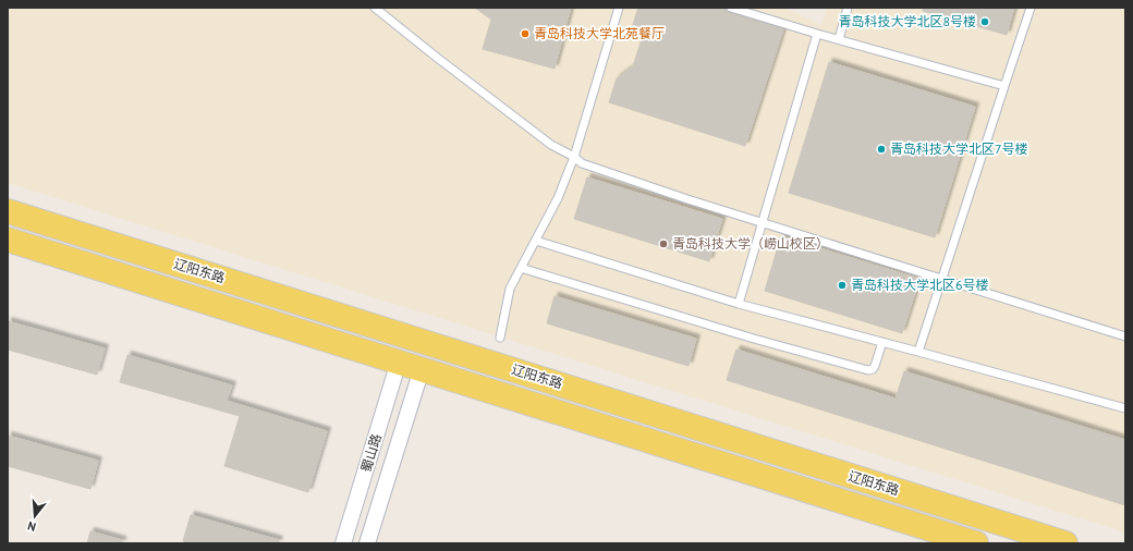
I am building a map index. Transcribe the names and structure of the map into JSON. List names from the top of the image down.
{
  "streets": {
    "main road": ["辽阳东路"],
    "street": ["蜀山路"]
  },
  "crossings": [
    ["辽阳东路", "蜀山路"]
  ],
  "places": [
    "青岛科技大学北区8号楼",
    "青岛科技大学北苑餐厅",
    "青岛科技大学北区7号楼",
    "青岛科技大学（崂山校区）",
    "青岛科技大学北区6号楼"
  ],
  "north": "bottom"
}
